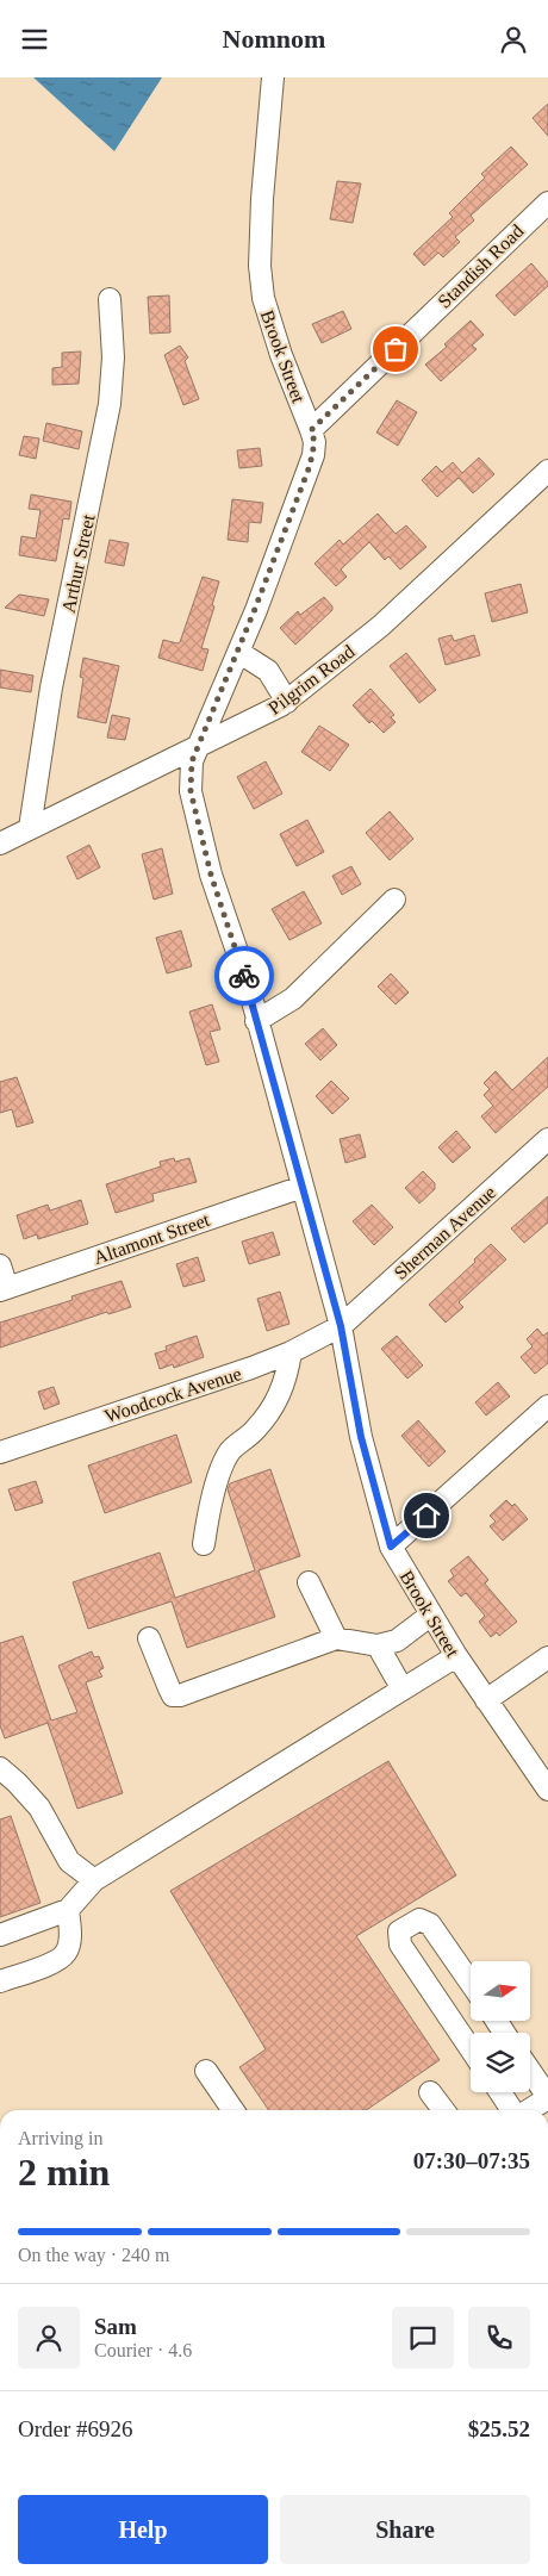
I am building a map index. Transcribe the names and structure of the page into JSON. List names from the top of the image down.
{
  "streets": {
    "street": [
      "Standish Road",
      "Brook Street",
      "Arthur Street",
      "Pilgrim Road",
      "Sherman Avenue",
      "Altamont Street",
      "Woodcock Avenue"
    ]
  },
  "crossings": [
    ["Standish Road", "Brook Street"],
    ["Brook Street", "Pilgrim Road"],
    ["Brook Street", "Sherman Avenue"],
    ["Brook Street", "Altamont Street"],
    ["Brook Street", "Woodcock Avenue"],
    ["Arthur Street", "Pilgrim Road"],
    ["Sherman Avenue", "Woodcock Avenue"]
  ],
  "north": "right",
  "page": {
    "header": "Nomnom",
    "heading": ["2 min", "Arriving in", "07:30–07:35"],
    "panel": [
      "Sam",
      "Courier · 4.6",
      "Order #6926",
      "$25.52"
    ],
    "bar": "On the way · 240 m",
    "buttons": ["Help", "Share"]
  }
}
